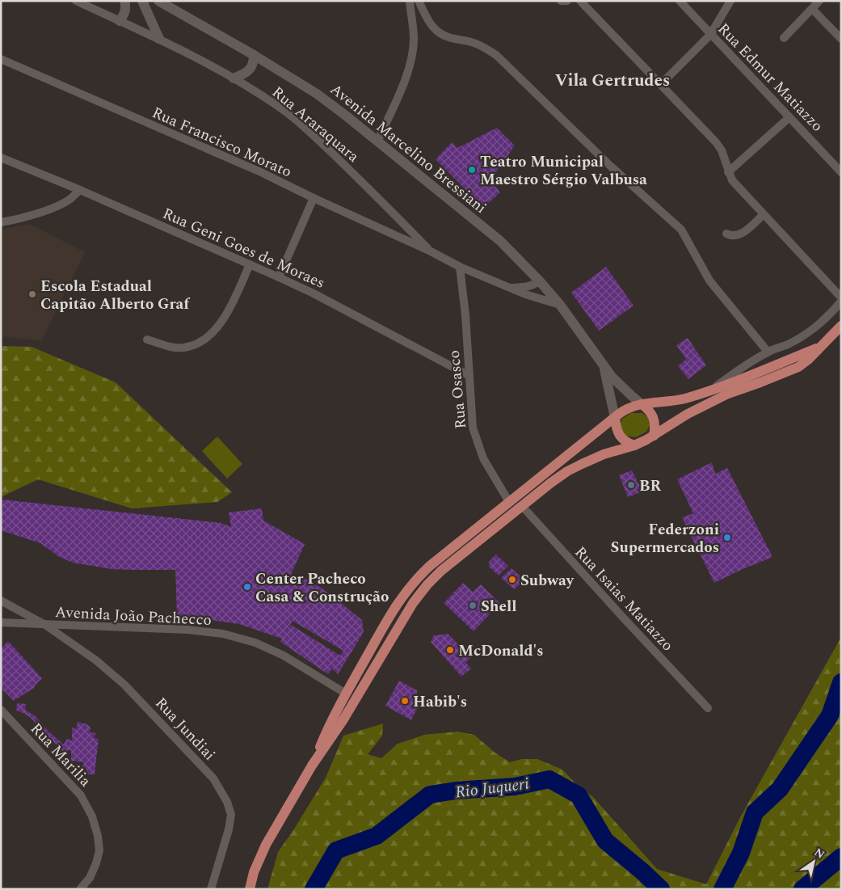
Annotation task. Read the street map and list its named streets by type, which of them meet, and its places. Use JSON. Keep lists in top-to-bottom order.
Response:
{
  "streets": {
    "street": [
      "Rua Edmur Matiazzo",
      "Rua Araraquara",
      "Rua Francisco Morato",
      "Avenida Marcelino Bressiani",
      "Rua Geni Goes de Moraes",
      "Rua Osasco",
      "Rua Isaias Matiazzo",
      "Avenida João Pachecco",
      "Rua Jundiai",
      "Rua Marilia"
    ]
  },
  "crossings": [
    ["Rua Araraquara", "Rua Francisco Morato"],
    ["Rua Geni Goes de Moraes", "Rua Osasco"],
    ["Avenida João Pachecco", "Rua Jundiai"]
  ],
  "districts": ["Vila Gertrudes"],
  "water": ["Rio Juqueri"],
  "places": [
    "Teatro Municipal Maestro Sérgio Valbusa",
    "Escola Estadual Capitão Alberto Graf",
    "BR",
    "Federzoni Supermercados",
    "Subway",
    "Center Pacheco Casa & Construção",
    "Shell",
    "McDonald's",
    "Habib's"
  ],
  "north": "top right"
}
